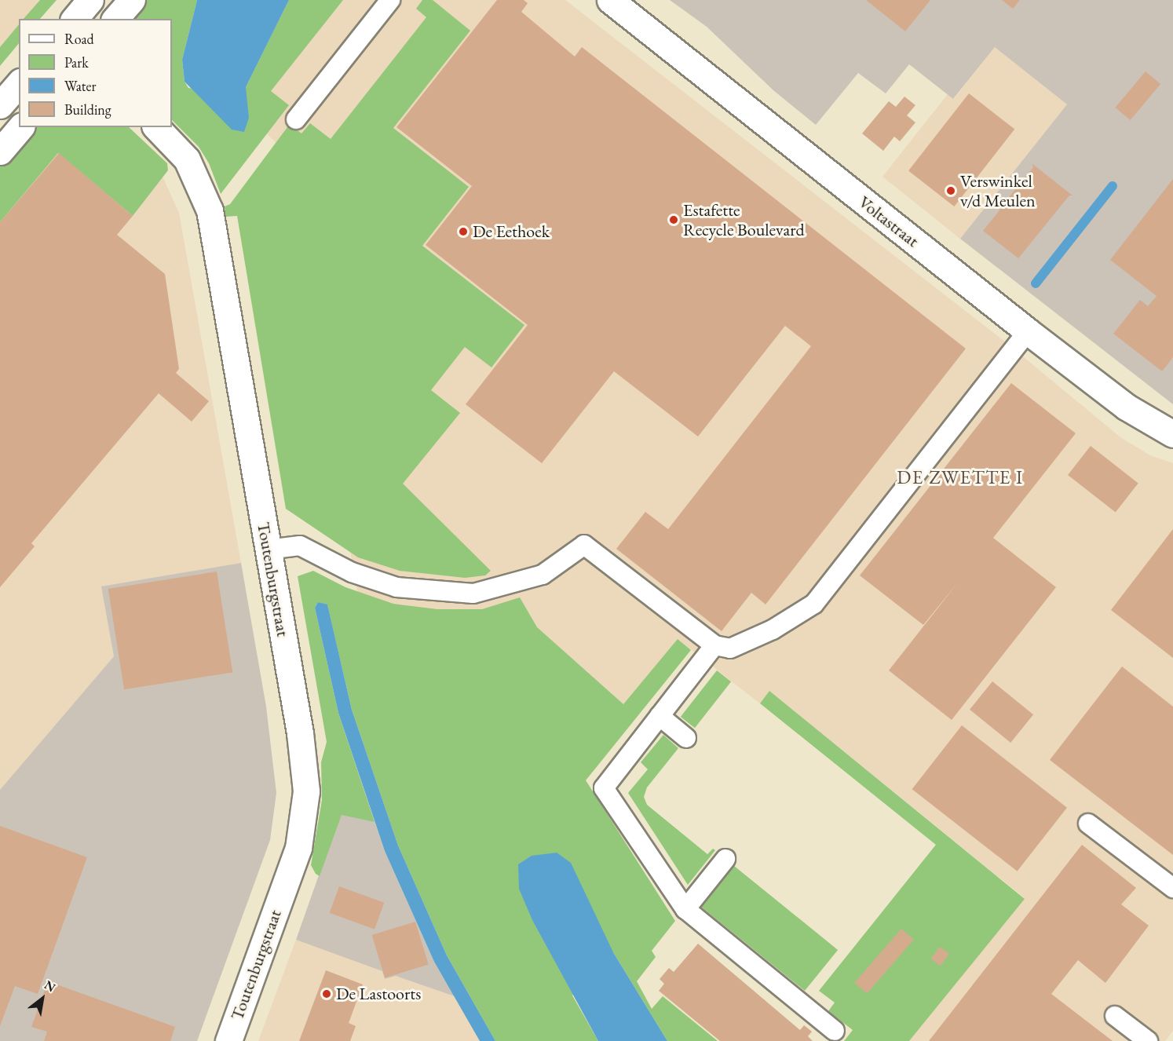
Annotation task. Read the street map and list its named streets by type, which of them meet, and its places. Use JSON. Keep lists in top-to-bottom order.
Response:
{
  "streets": {
    "street": ["Voltastraat", "Toutenburgstraat"]
  },
  "districts": ["DE ZWETTE I"],
  "places": [
    "Verswinkel v/d Meulen",
    "Estafette Recycle Boulevard",
    "De Eethoek",
    "De Lastoorts"
  ],
  "legend": [
    "Road",
    "Park",
    "Water",
    "Building"
  ],
  "north": "top right"
}
